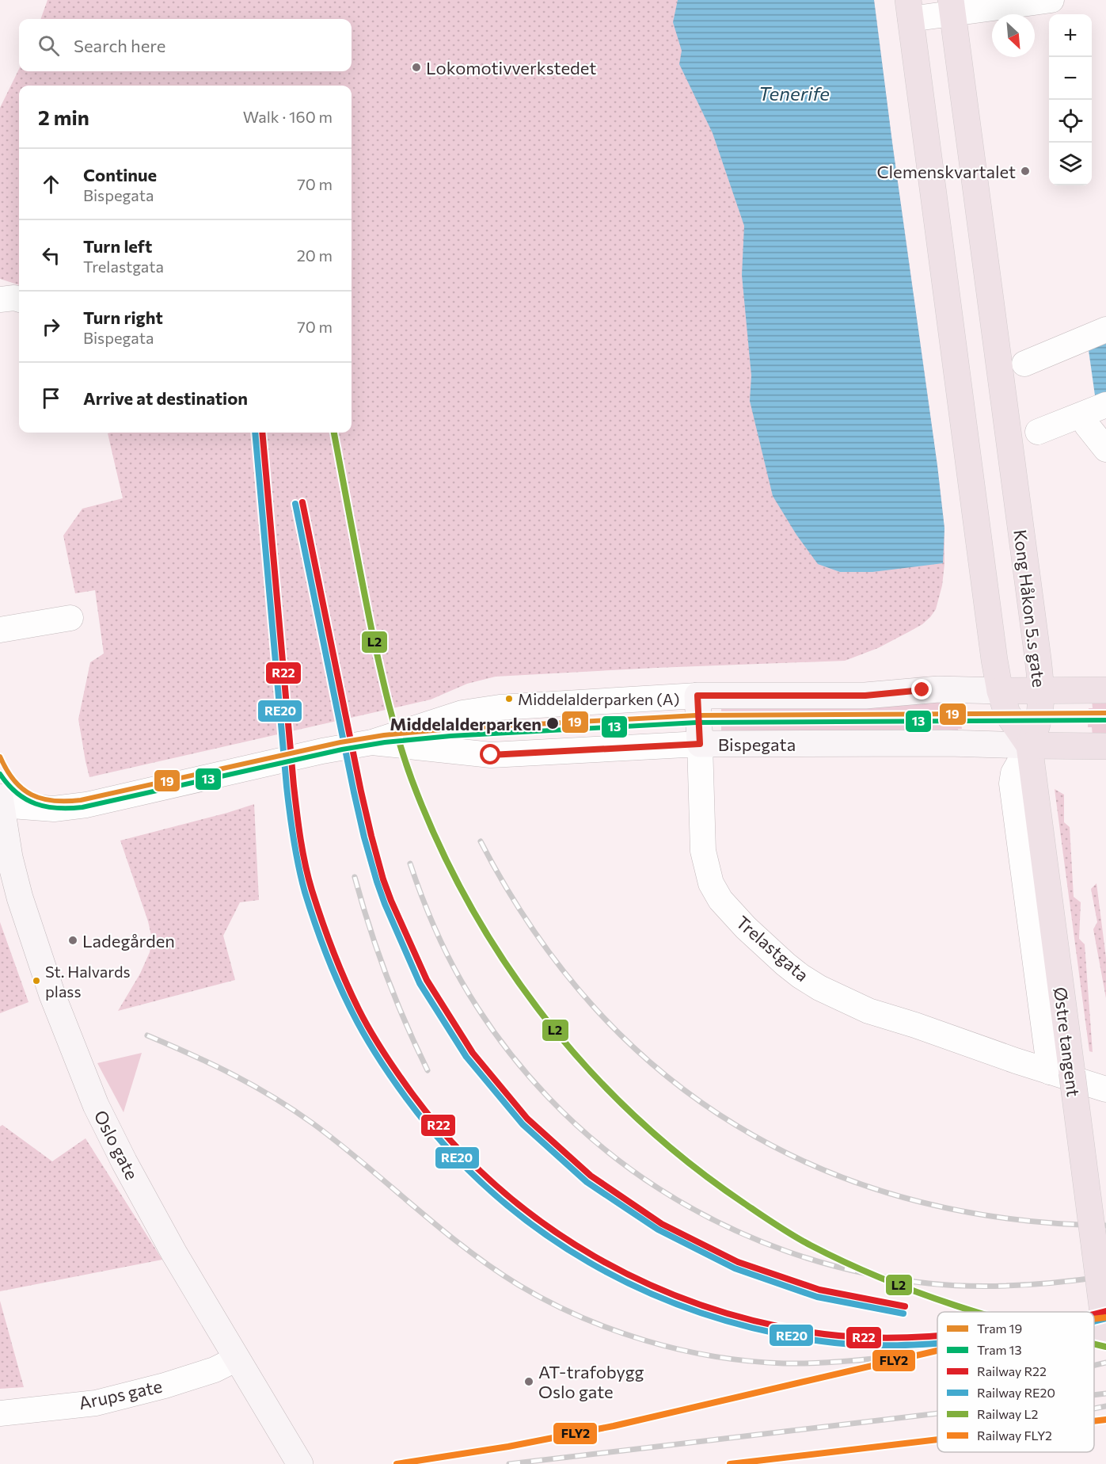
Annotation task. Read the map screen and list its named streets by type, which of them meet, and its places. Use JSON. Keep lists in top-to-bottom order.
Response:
{
  "streets": {
    "highway": ["Kong Håkon 5.s gate", "Østre tangent"],
    "street": [
      "Bispegata",
      "Trelastgata",
      "Oslo gate",
      "Arups gate"
    ]
  },
  "crossings": [
    ["Kong Håkon 5.s gate", "Bispegata"],
    ["Kong Håkon 5.s gate", "Østre tangent"],
    ["Bispegata", "Trelastgata"],
    ["Bispegata", "Østre tangent"],
    ["Bispegata", "Oslo gate"],
    ["Oslo gate", "Arups gate"]
  ],
  "water": ["Tenerife"],
  "places": [
    "Lokomotivverkstedet",
    "Clemenskvartalet",
    "Middelalderparken (A)",
    "Middelalderparken",
    "Ladegården",
    "St. Halvards plass",
    "AT-trafobygg Oslo gate"
  ],
  "lines": [
    "rail line R22",
    "rail line RE20",
    "rail line L2",
    "tram line 19",
    "tram line 13",
    "rail line FLY2"
  ],
  "legend": [
    "Tram 19",
    "Tram 13",
    "Railway R22",
    "Railway RE20",
    "Railway L2",
    "Railway FLY2"
  ],
  "north": "bottom right",
  "page": {
    "map_buttons": ["+", "−"],
    "search": "Search here",
    "heading": ["2 min", "Walk · 160 m"],
    "list": [
      ["Continue", "Bispegata", "70 m"],
      ["Turn left", "Trelastgata", "20 m"],
      ["Turn right", "Bispegata", "70 m"],
      "Arrive at destination"
    ]
  }
}
